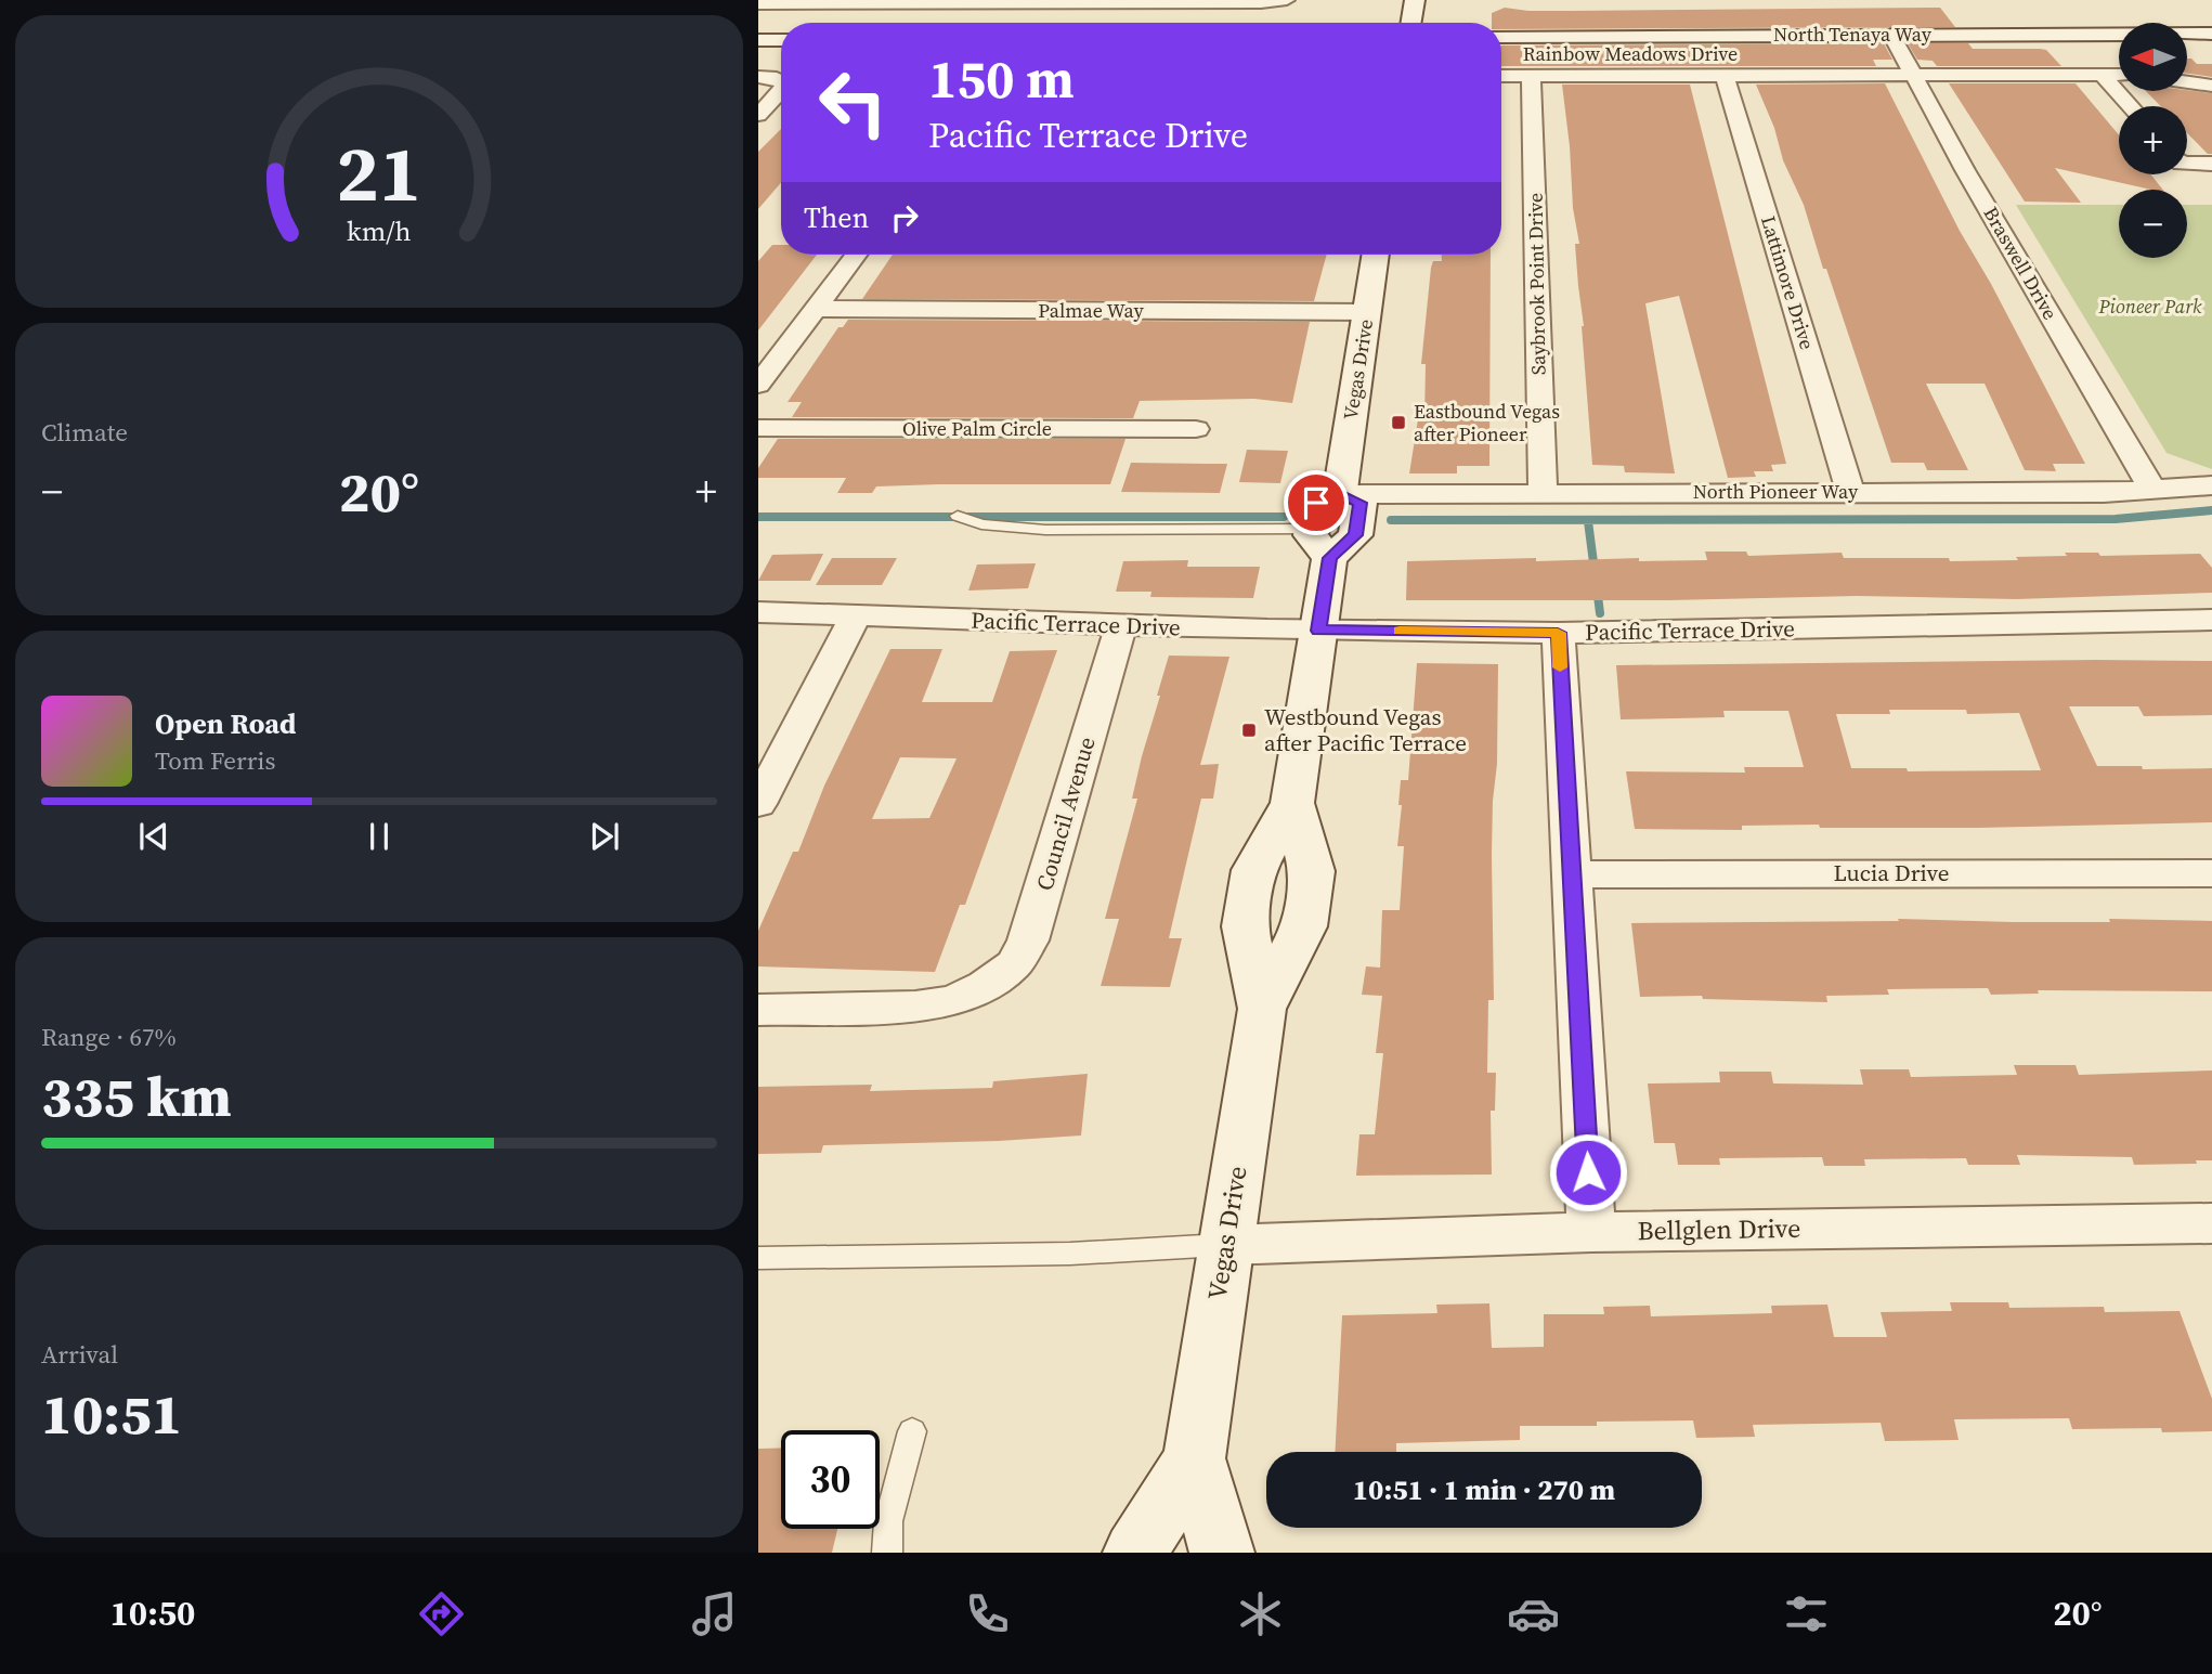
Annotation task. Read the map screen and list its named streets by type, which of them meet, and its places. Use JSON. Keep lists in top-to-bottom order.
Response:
{
  "streets": {
    "main road": ["North Tenaya Way", "Vegas Drive"],
    "street": [
      "Rainbow Meadows Drive",
      "Braswell Drive",
      "Lattimore Drive",
      "Saybrook Point Drive",
      "Palmae Way",
      "Olive Palm Circle",
      "North Pioneer Way",
      "Pacific Terrace Drive",
      "Council Avenue",
      "Lucia Drive",
      "Bellglen Drive"
    ]
  },
  "crossings": [
    ["North Tenaya Way", "Braswell Drive"],
    ["Rainbow Meadows Drive", "Braswell Drive"],
    ["Rainbow Meadows Drive", "Lattimore Drive"],
    ["Rainbow Meadows Drive", "Saybrook Point Drive"],
    ["Braswell Drive", "North Pioneer Way"],
    ["Lattimore Drive", "North Pioneer Way"],
    ["Saybrook Point Drive", "North Pioneer Way"],
    ["Palmae Way", "Vegas Drive"],
    ["Vegas Drive", "North Pioneer Way"],
    ["Vegas Drive", "Pacific Terrace Drive"],
    ["Vegas Drive", "Bellglen Drive"],
    ["Pacific Terrace Drive", "Council Avenue"]
  ],
  "parks": ["Pioneer Park"],
  "places": {
    "transit": ["Eastbound Vegas after Pioneer", "Westbound Vegas after Pacific Terrace"]
  },
  "north": "left",
  "page": {
    "map_buttons": ["+", "−"],
    "turn": ["150 m", "Pacific Terrace Drive"],
    "then": "Then",
    "tile": [
      "Climate",
      ["Range · 67%", "335 km"],
      ["Arrival", "10:51"]
    ],
    "heat": ["−", "20°", "+"],
    "song": ["Open Road", "Tom Ferris"],
    "limit": "30",
    "trip": "10:51 · 1 min · 270 m",
    "tabs": ["10:50", "20°"],
    "gauge": ["21", "km/h"]
  }
}
